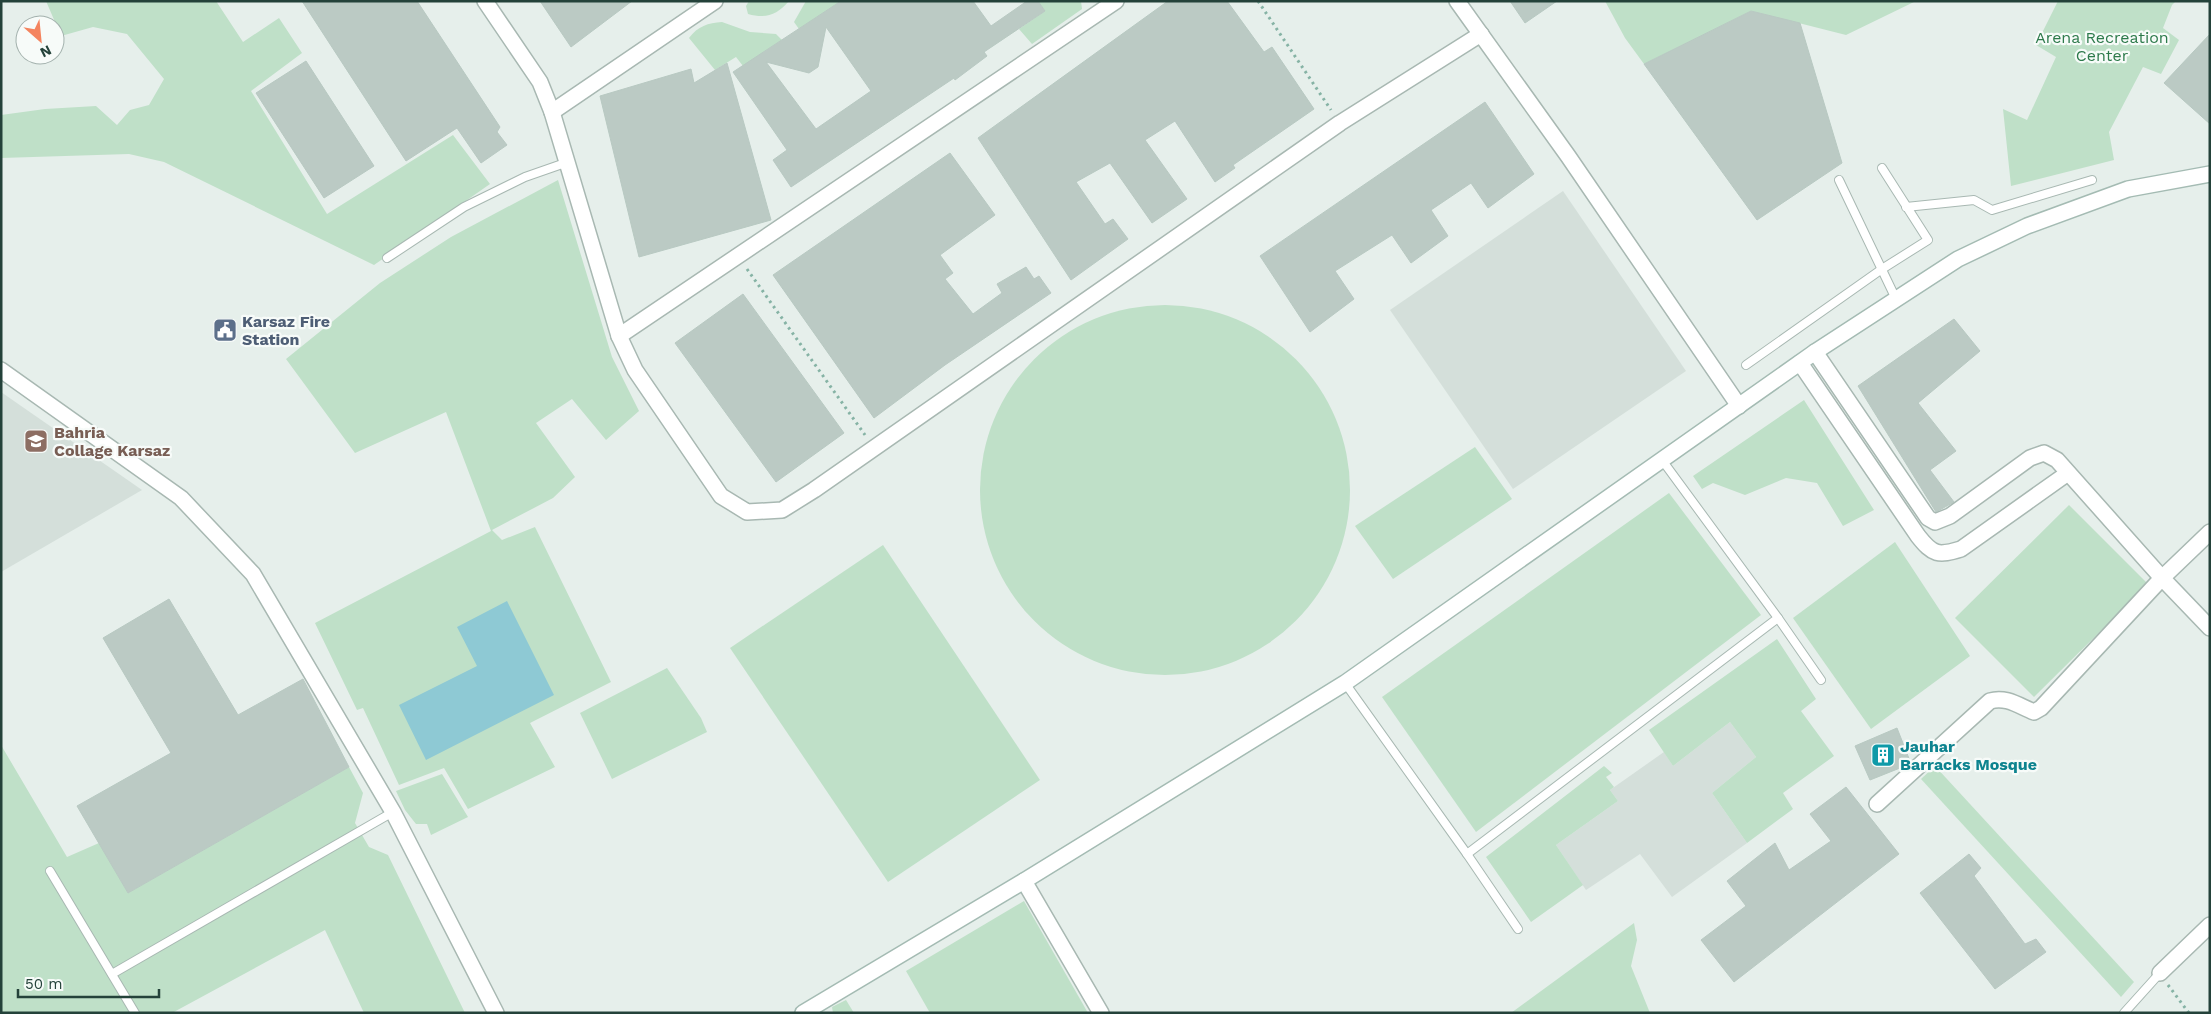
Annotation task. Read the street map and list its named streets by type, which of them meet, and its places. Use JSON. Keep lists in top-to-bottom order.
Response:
{
  "parks": ["Arena Recreation Center"],
  "places": {
    "public building": ["Karsaz Fire Station"],
    "school or university": ["Bahria Collage Karsaz"],
    "building": ["Jauhar Barracks Mosque"]
  },
  "scale_bar": "50 m",
  "north": "bottom right"
}
